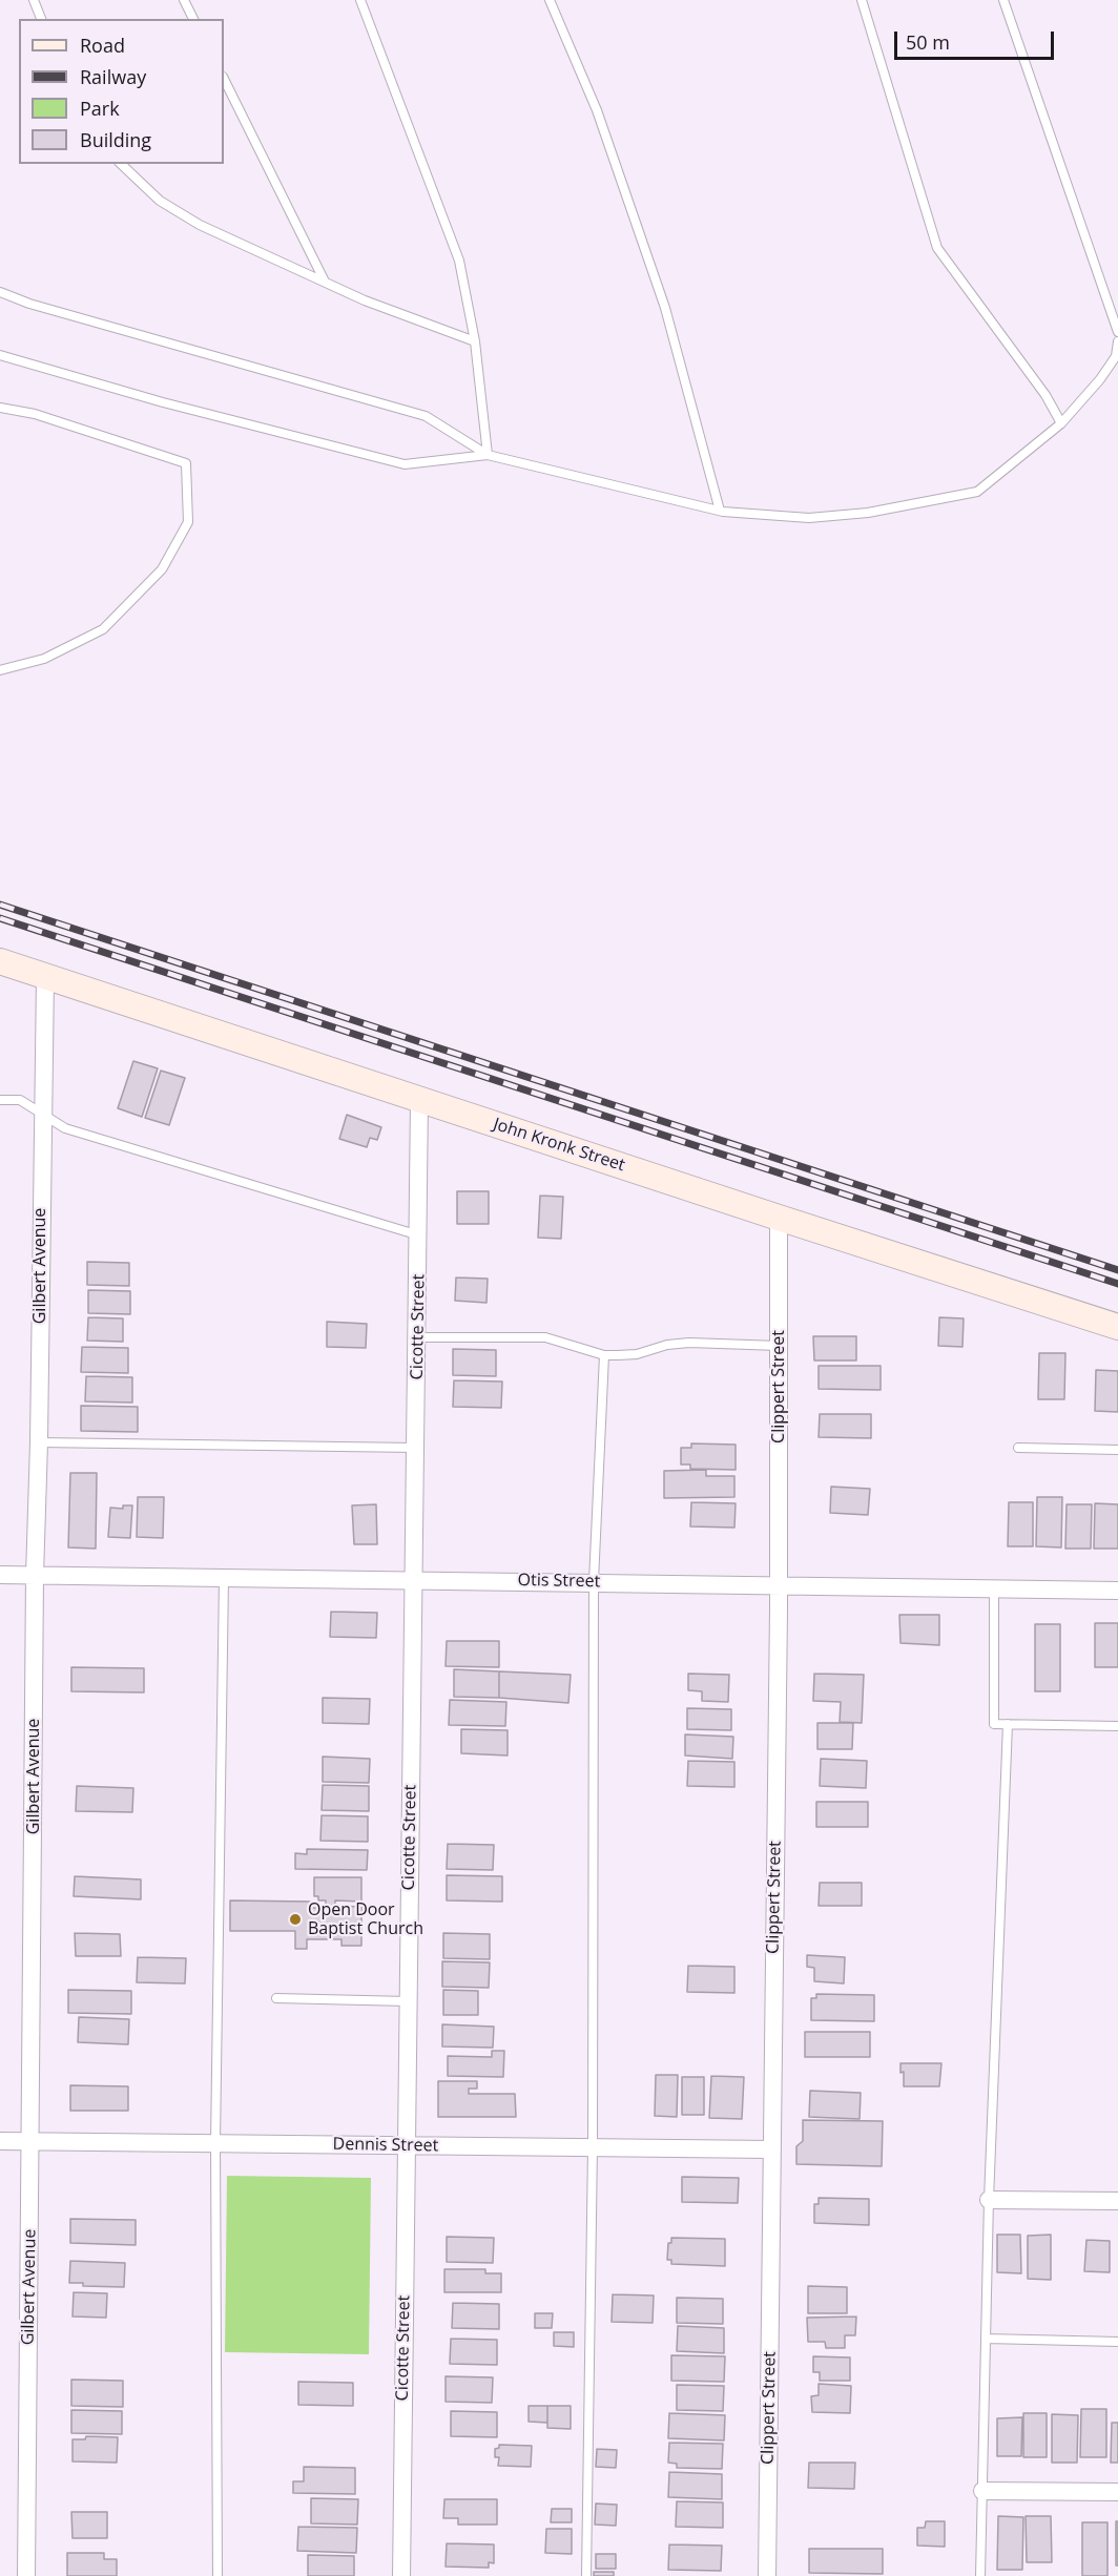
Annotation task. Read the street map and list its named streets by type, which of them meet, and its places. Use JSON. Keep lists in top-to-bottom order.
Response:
{
  "streets": {
    "street": [
      "John Kronk Street",
      "Gilbert Avenue",
      "Cicotte Street",
      "Clippert Street",
      "Otis Street",
      "Dennis Street"
    ]
  },
  "crossings": [
    ["John Kronk Street", "Gilbert Avenue"],
    ["John Kronk Street", "Cicotte Street"],
    ["John Kronk Street", "Clippert Street"],
    ["Gilbert Avenue", "Otis Street"],
    ["Gilbert Avenue", "Dennis Street"],
    ["Cicotte Street", "Otis Street"],
    ["Cicotte Street", "Dennis Street"],
    ["Clippert Street", "Otis Street"],
    ["Clippert Street", "Dennis Street"]
  ],
  "places": ["Open Door Baptist Church"],
  "legend": [
    "Road",
    "Railway",
    "Park",
    "Building"
  ],
  "scale_bar": "50 m"
}
